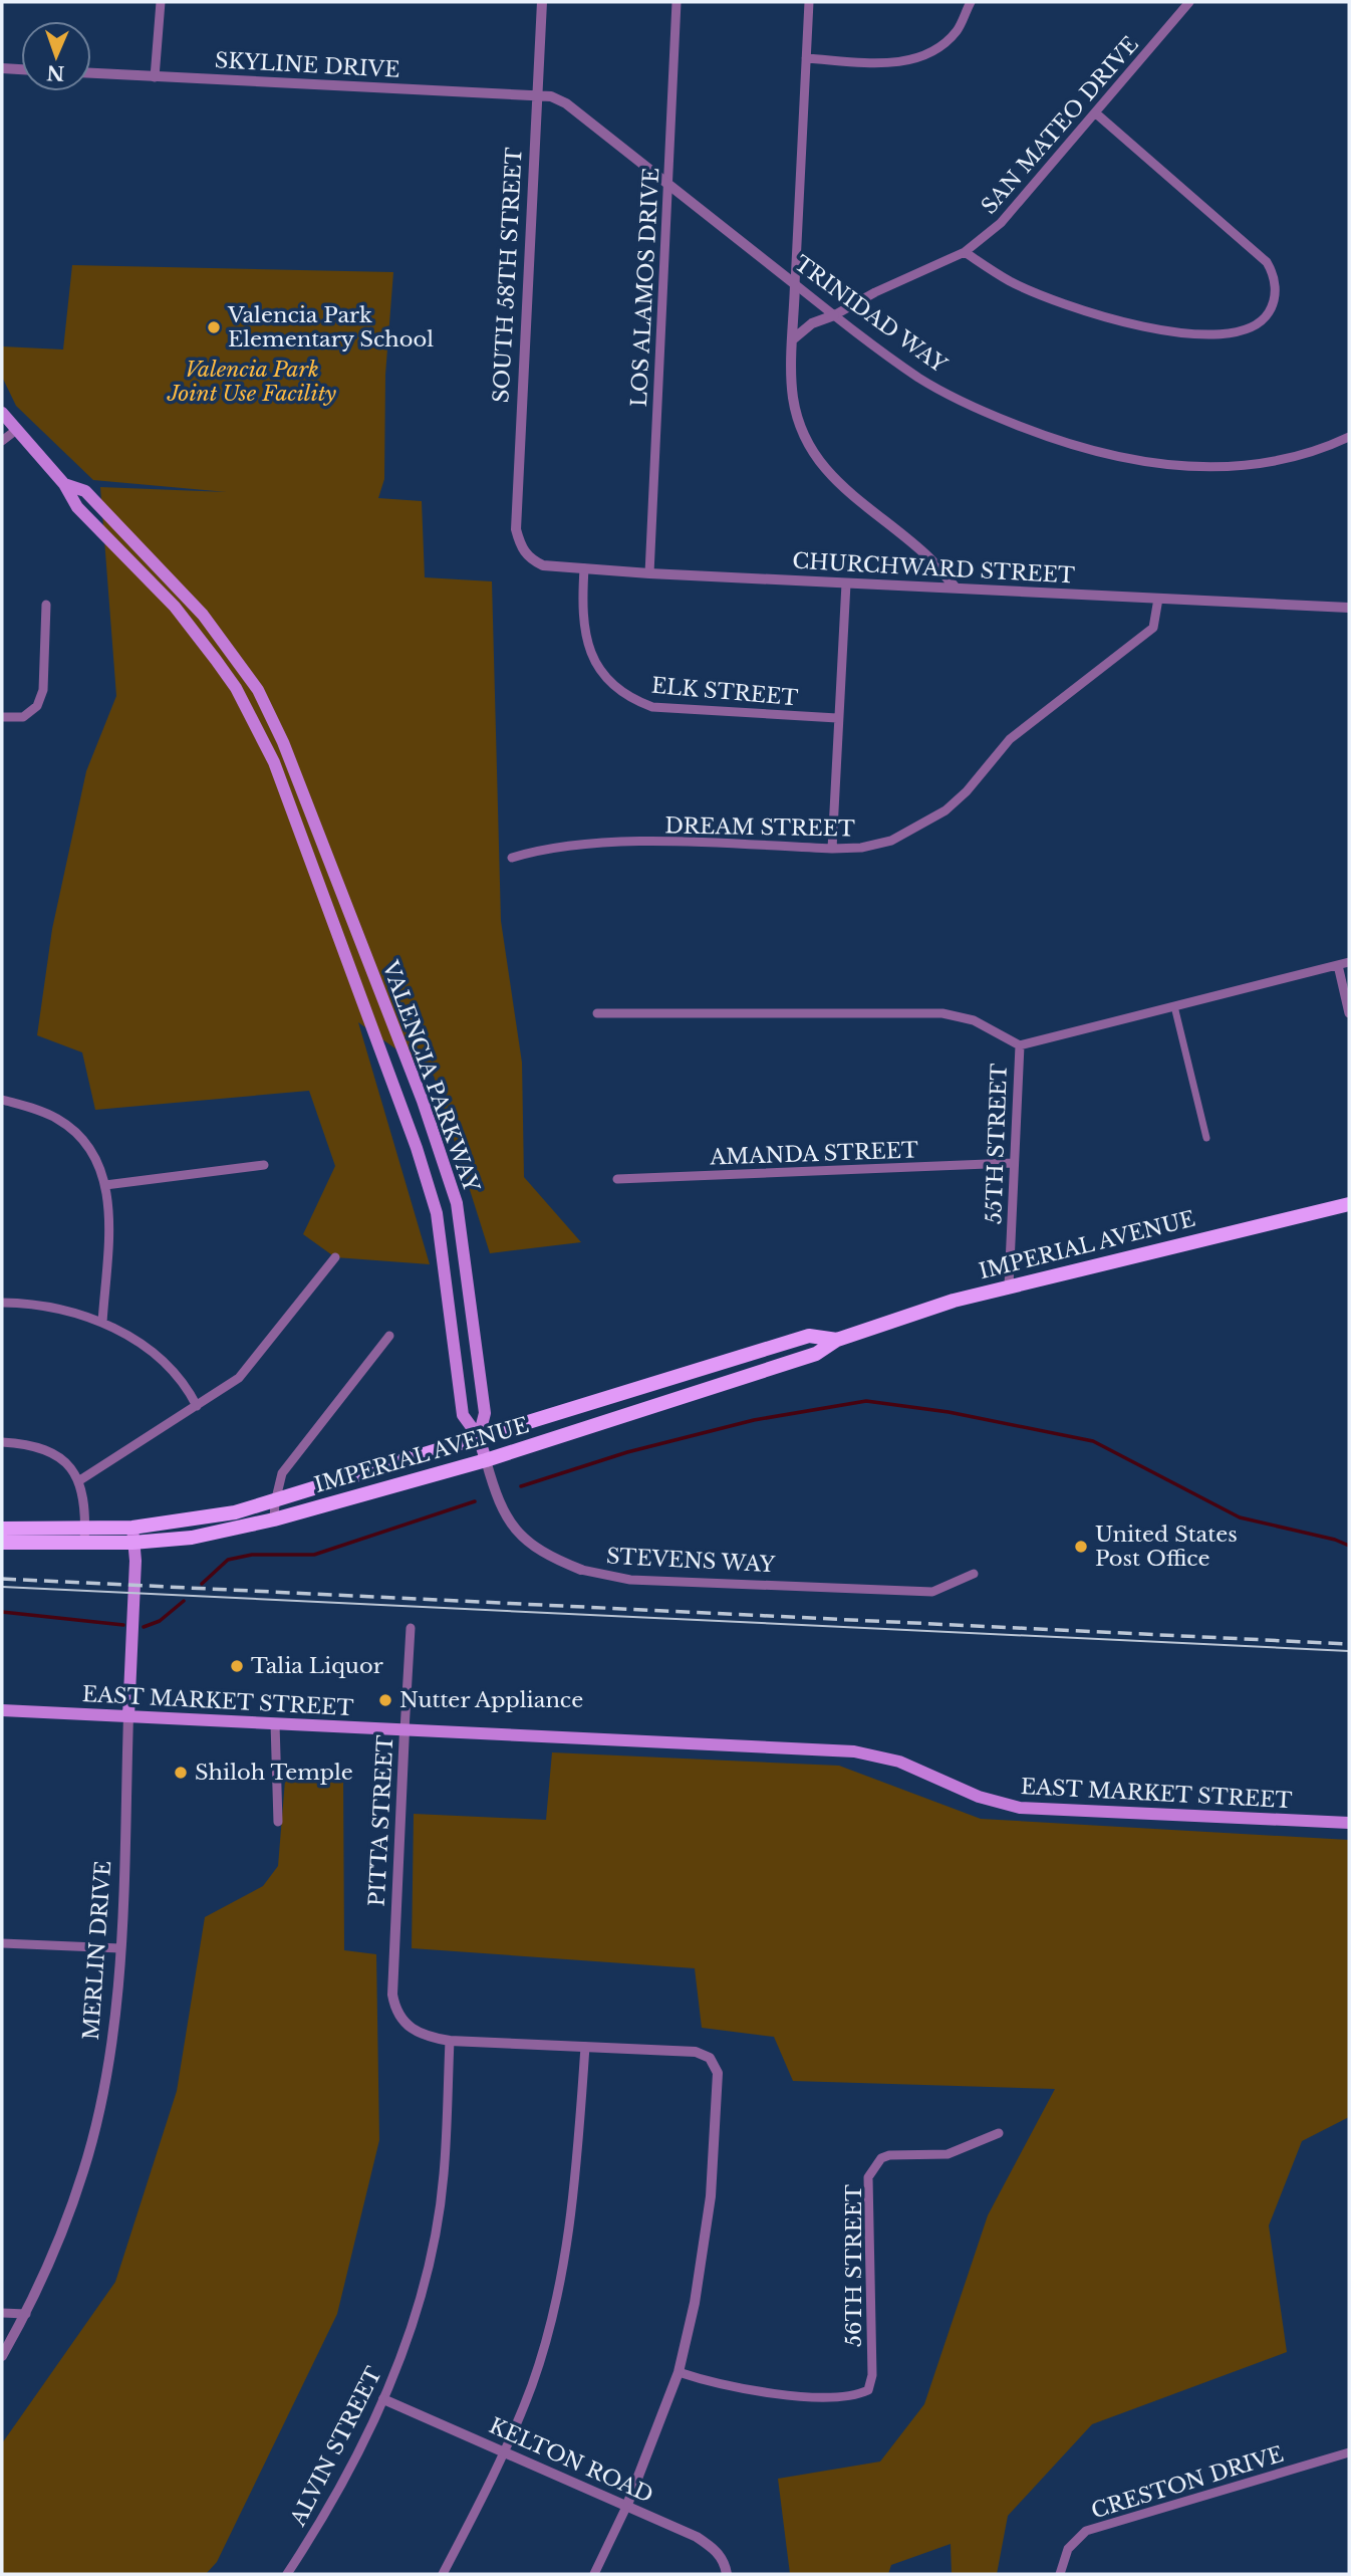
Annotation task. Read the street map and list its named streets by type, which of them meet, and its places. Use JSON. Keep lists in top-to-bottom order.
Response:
{
  "streets": {
    "main road": [
      "VALENCIA PARKWAY",
      "IMPERIAL AVENUE",
      "STEVENS WAY",
      "EAST MARKET STREET",
      "MERLIN DRIVE"
    ],
    "street": [
      "SKYLINE DRIVE",
      "SAN MATEO DRIVE",
      "SOUTH 58TH STREET",
      "LOS ALAMOS DRIVE",
      "TRINIDAD WAY",
      "CHURCHWARD STREET",
      "ELK STREET",
      "DREAM STREET",
      "55TH STREET",
      "AMANDA STREET",
      "PITTA STREET",
      "56TH STREET",
      "ALVIN STREET",
      "KELTON ROAD",
      "CRESTON DRIVE"
    ]
  },
  "crossings": [
    ["SKYLINE DRIVE", "SOUTH 58TH STREET"],
    ["SKYLINE DRIVE", "TRINIDAD WAY"],
    ["SAN MATEO DRIVE", "TRINIDAD WAY"],
    ["SOUTH 58TH STREET", "TRINIDAD WAY"],
    ["SOUTH 58TH STREET", "CHURCHWARD STREET"],
    ["LOS ALAMOS DRIVE", "TRINIDAD WAY"],
    ["LOS ALAMOS DRIVE", "CHURCHWARD STREET"],
    ["CHURCHWARD STREET", "ELK STREET"],
    ["CHURCHWARD STREET", "DREAM STREET"],
    ["VALENCIA PARKWAY", "IMPERIAL AVENUE"],
    ["VALENCIA PARKWAY", "STEVENS WAY"],
    ["55TH STREET", "AMANDA STREET"],
    ["55TH STREET", "IMPERIAL AVENUE"],
    ["IMPERIAL AVENUE", "STEVENS WAY"],
    ["IMPERIAL AVENUE", "MERLIN DRIVE"],
    ["EAST MARKET STREET", "PITTA STREET"],
    ["EAST MARKET STREET", "MERLIN DRIVE"],
    ["PITTA STREET", "ALVIN STREET"],
    ["ALVIN STREET", "KELTON ROAD"]
  ],
  "parks": ["Valencia Park Joint Use Facility"],
  "places": [
    "Valencia Park Elementary School",
    "United States Post Office",
    "Talia Liquor",
    "Nutter Appliance",
    "Shiloh Temple"
  ],
  "north": "bottom"
}
